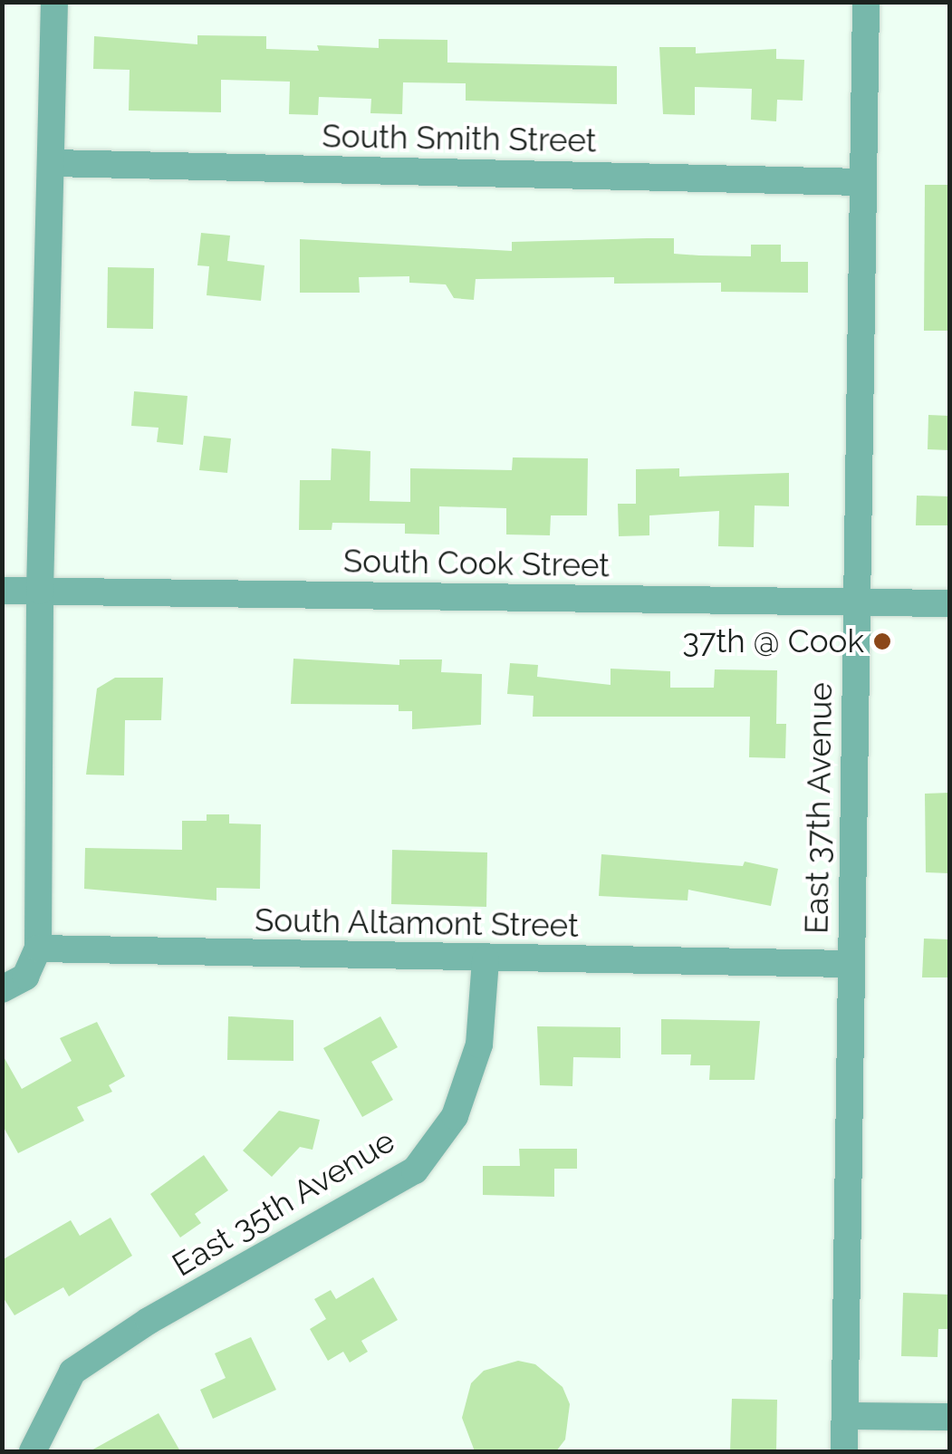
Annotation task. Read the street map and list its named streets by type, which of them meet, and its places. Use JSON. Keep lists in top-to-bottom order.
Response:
{
  "streets": {
    "street": [
      "South Smith Street",
      "South Cook Street",
      "East 37th Avenue",
      "South Altamont Street",
      "East 35th Avenue"
    ]
  },
  "crossings": [
    ["South Smith Street", "East 37th Avenue"],
    ["South Cook Street", "East 37th Avenue"],
    ["East 37th Avenue", "South Altamont Street"],
    ["South Altamont Street", "East 35th Avenue"]
  ],
  "places": ["37th @ Cook"]
}
